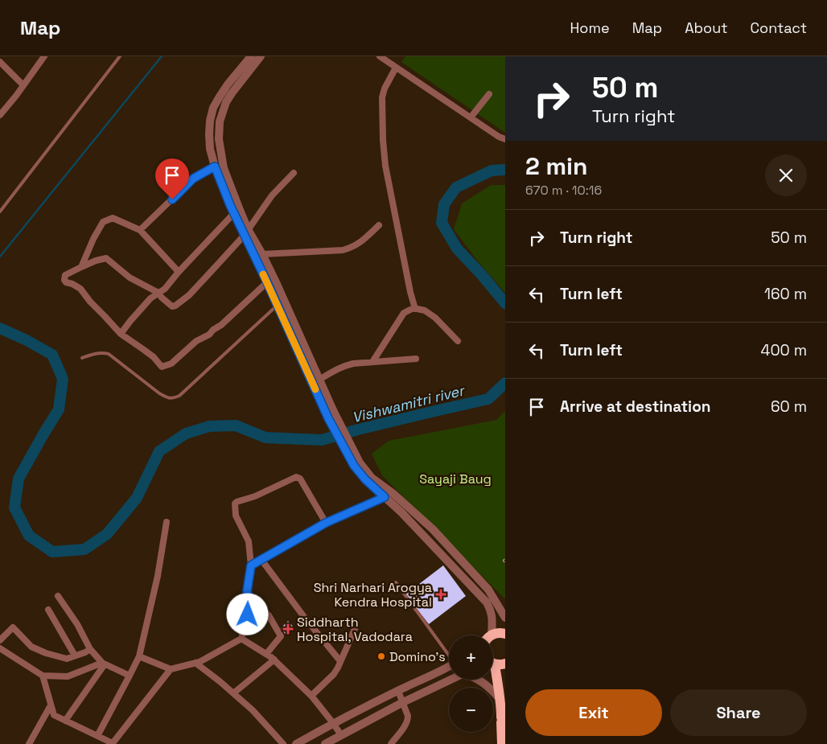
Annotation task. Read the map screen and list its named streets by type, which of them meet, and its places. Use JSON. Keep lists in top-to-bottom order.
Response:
{
  "water": ["Vishwamitri river"],
  "parks": ["Sayaji Baug"],
  "places": {
    "health": ["Shri Narhari Arogya Kendra Hospital", "Siddharth Hospital, Vadodara"],
    "other": ["Domino's"]
  },
  "page": {
    "header": "Map",
    "nav": [
      "Home",
      "Map",
      "About",
      "Contact"
    ],
    "turn": ["50 m", "Turn right"],
    "heading": ["2 min", "670 m · 10:16"],
    "list": [
      {
        "name": "Turn right",
        "value": "50 m"
      },
      {
        "name": "Turn left",
        "value": "160 m"
      },
      {
        "name": "Turn left",
        "value": "400 m"
      },
      {
        "name": "Arrive at destination",
        "value": "60 m"
      }
    ],
    "map_buttons": ["+", "−"],
    "buttons": ["Exit", "Share"]
  }
}
